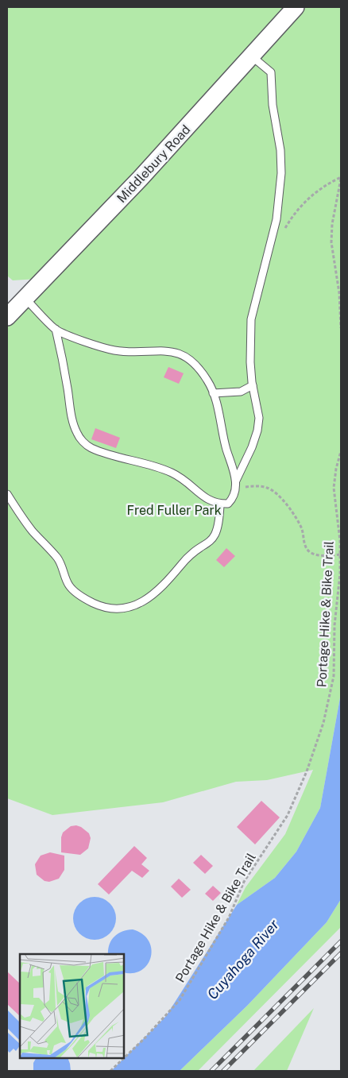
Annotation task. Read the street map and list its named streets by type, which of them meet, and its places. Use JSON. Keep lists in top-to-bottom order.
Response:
{
  "streets": {
    "street": ["Middlebury Road"],
    "path": ["Portage Hike & Bike Trail"]
  },
  "water": ["Cuyahoga River"],
  "parks": ["Fred Fuller Park"]
}
